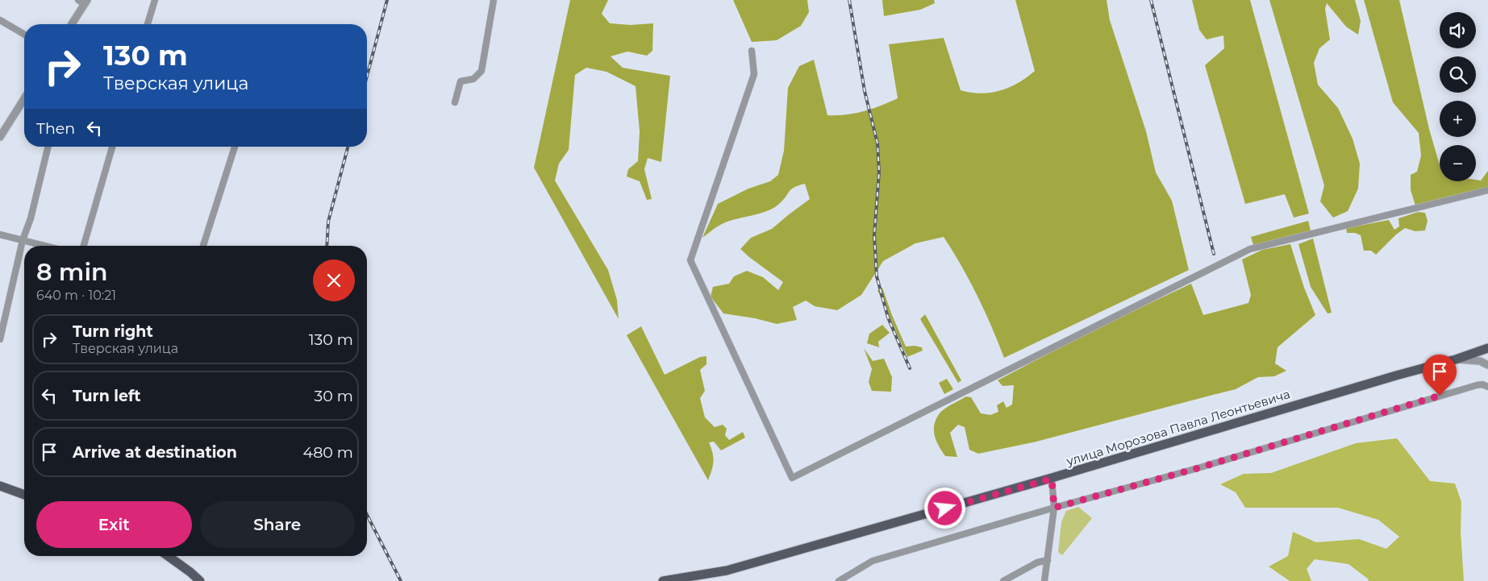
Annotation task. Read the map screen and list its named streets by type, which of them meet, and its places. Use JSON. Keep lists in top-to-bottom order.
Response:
{
  "streets": {
    "main road": ["улица Морозова Павла Леонтьевича"]
  },
  "page": {
    "map_buttons": ["+", "−"],
    "turn": ["130 m", "Тверская улица"],
    "then": "Then",
    "heading": ["8 min", "640 m · 10:21"],
    "list": [
      {
        "name": "Turn right",
        "note": "Тверская улица",
        "value": "130 m"
      },
      {
        "name": "Turn left",
        "value": "30 m"
      },
      {
        "name": "Arrive at destination",
        "value": "480 m"
      }
    ],
    "buttons": ["Exit", "Share"]
  }
}
